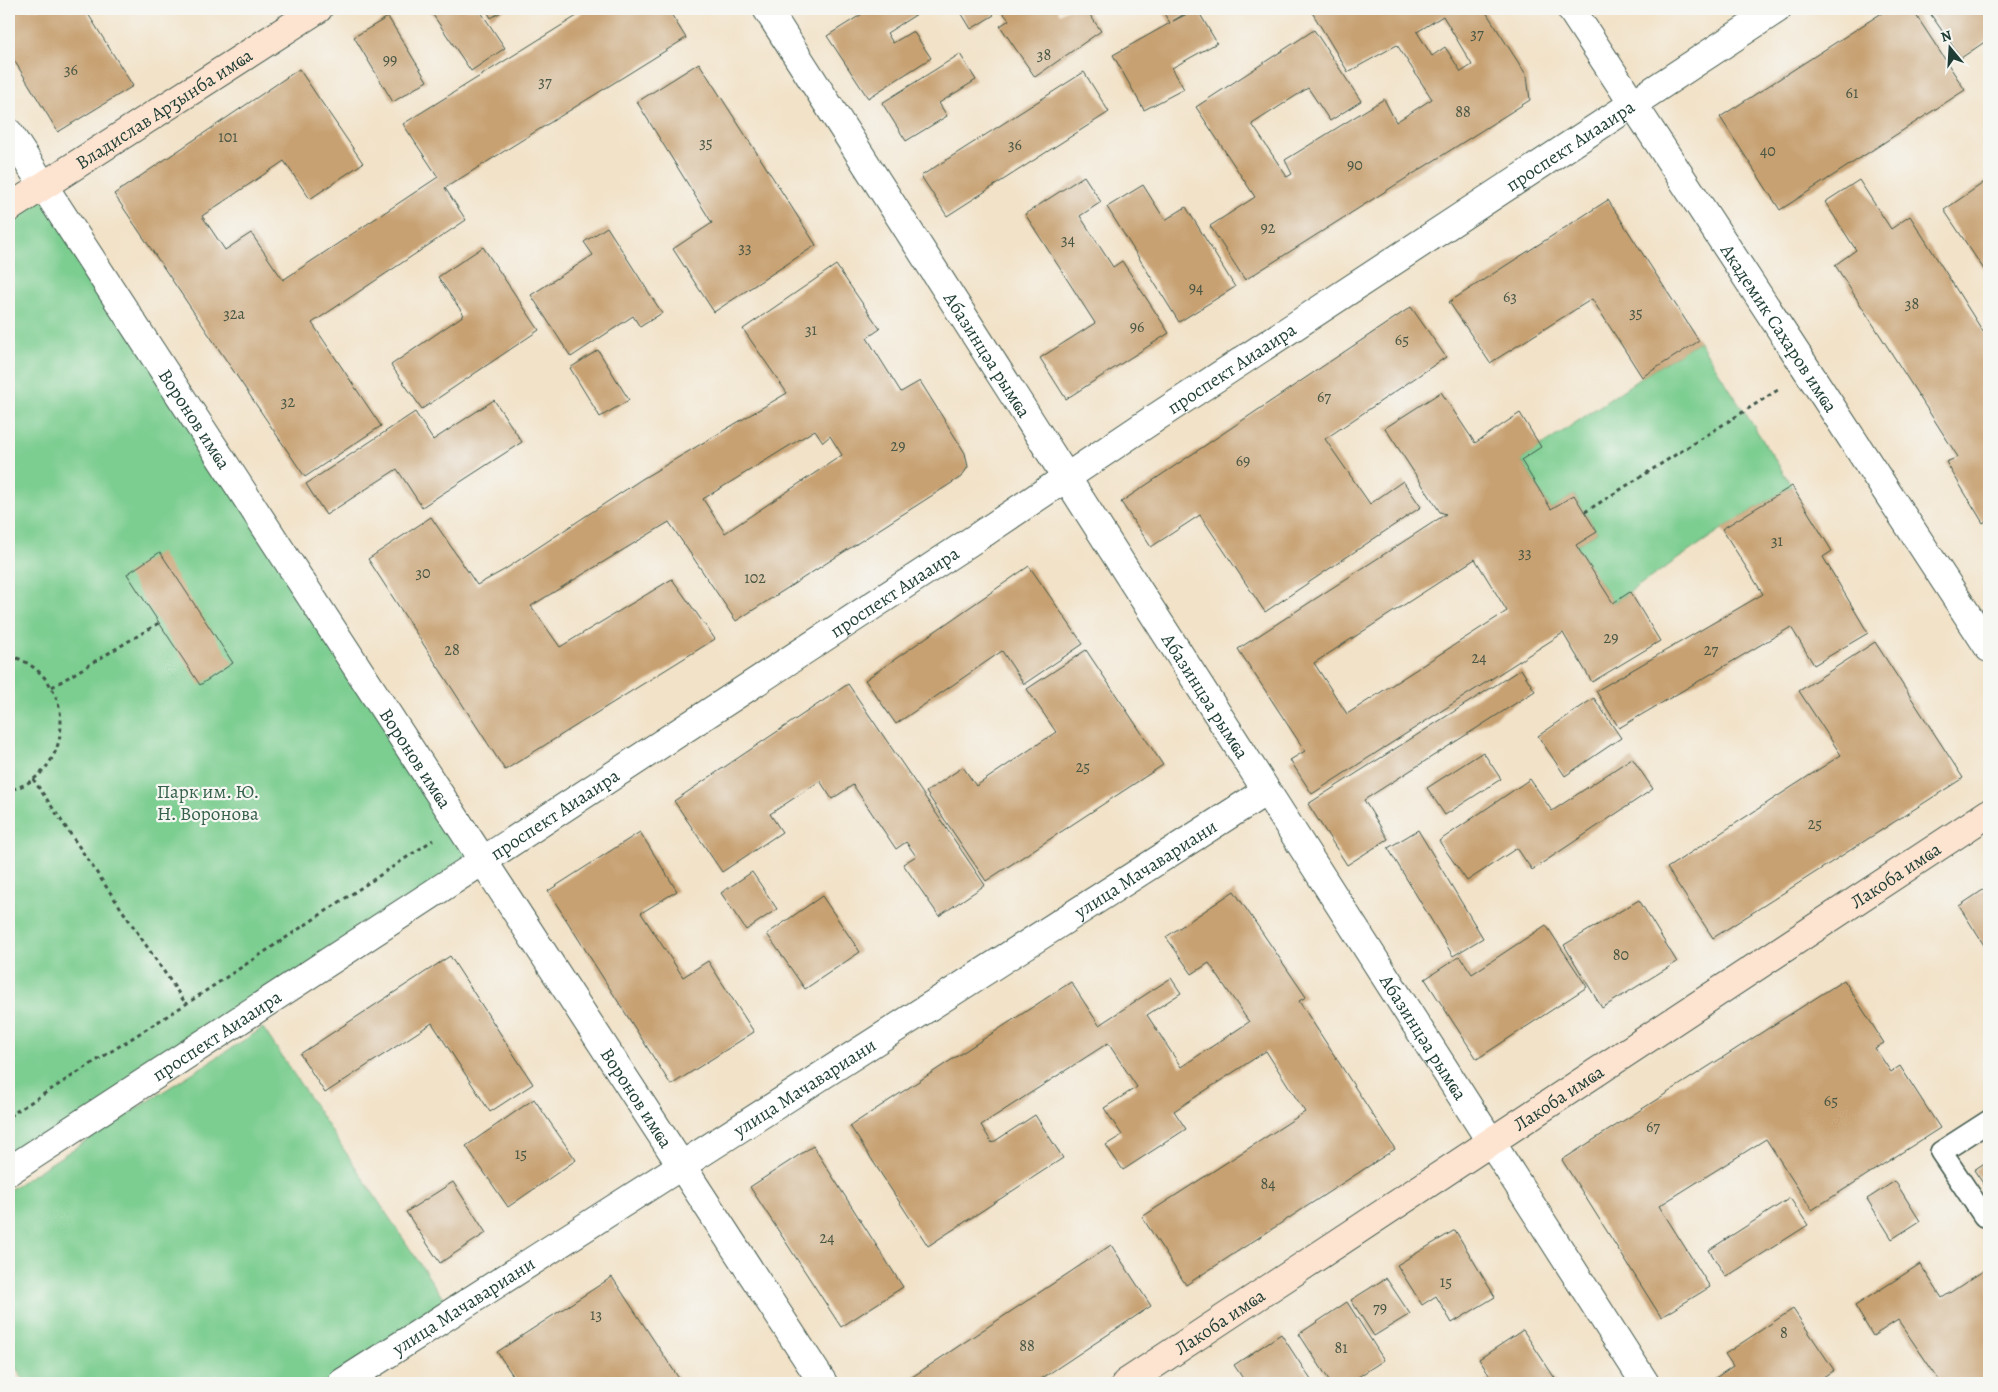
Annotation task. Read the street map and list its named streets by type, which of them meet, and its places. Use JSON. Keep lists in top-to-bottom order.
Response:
{
  "streets": {
    "main road": ["Владислав Арӡынба имҩа", "Лакоба имҩа"],
    "street": [
      "проспект Аиааира",
      "Академик Сахаров имҩа",
      "Абазинцәа рымҩа",
      "Воронов имҩа",
      "улица Мачавариани"
    ]
  },
  "crossings": [
    ["Владислав Арӡынба имҩа", "Воронов имҩа"],
    ["проспект Аиааира", "Академик Сахаров имҩа"],
    ["проспект Аиааира", "Абазинцәа рымҩа"],
    ["проспект Аиааира", "Воронов имҩа"],
    ["Абазинцәа рымҩа", "улица Мачавариани"],
    ["Абазинцәа рымҩа", "Лакоба имҩа"],
    ["Воронов имҩа", "улица Мачавариани"]
  ],
  "parks": ["Парк им. Ю. Н. Воронова"],
  "house_numbers": [
    "37",
    "38",
    "99",
    "36",
    "37",
    "61",
    "88",
    "101",
    "35",
    "36",
    "40",
    "90",
    "92",
    "34",
    "33",
    "94",
    "63",
    "38",
    "35",
    "32а",
    "96",
    "31",
    "65",
    "67",
    "32",
    "29",
    "69",
    "31",
    "33",
    "30",
    "102",
    "29",
    "28",
    "27",
    "24",
    "25",
    "25",
    "80",
    "65",
    "67",
    "15",
    "84",
    "24",
    "15",
    "79",
    "13",
    "8",
    "88",
    "81"
  ],
  "north": "top"
}
